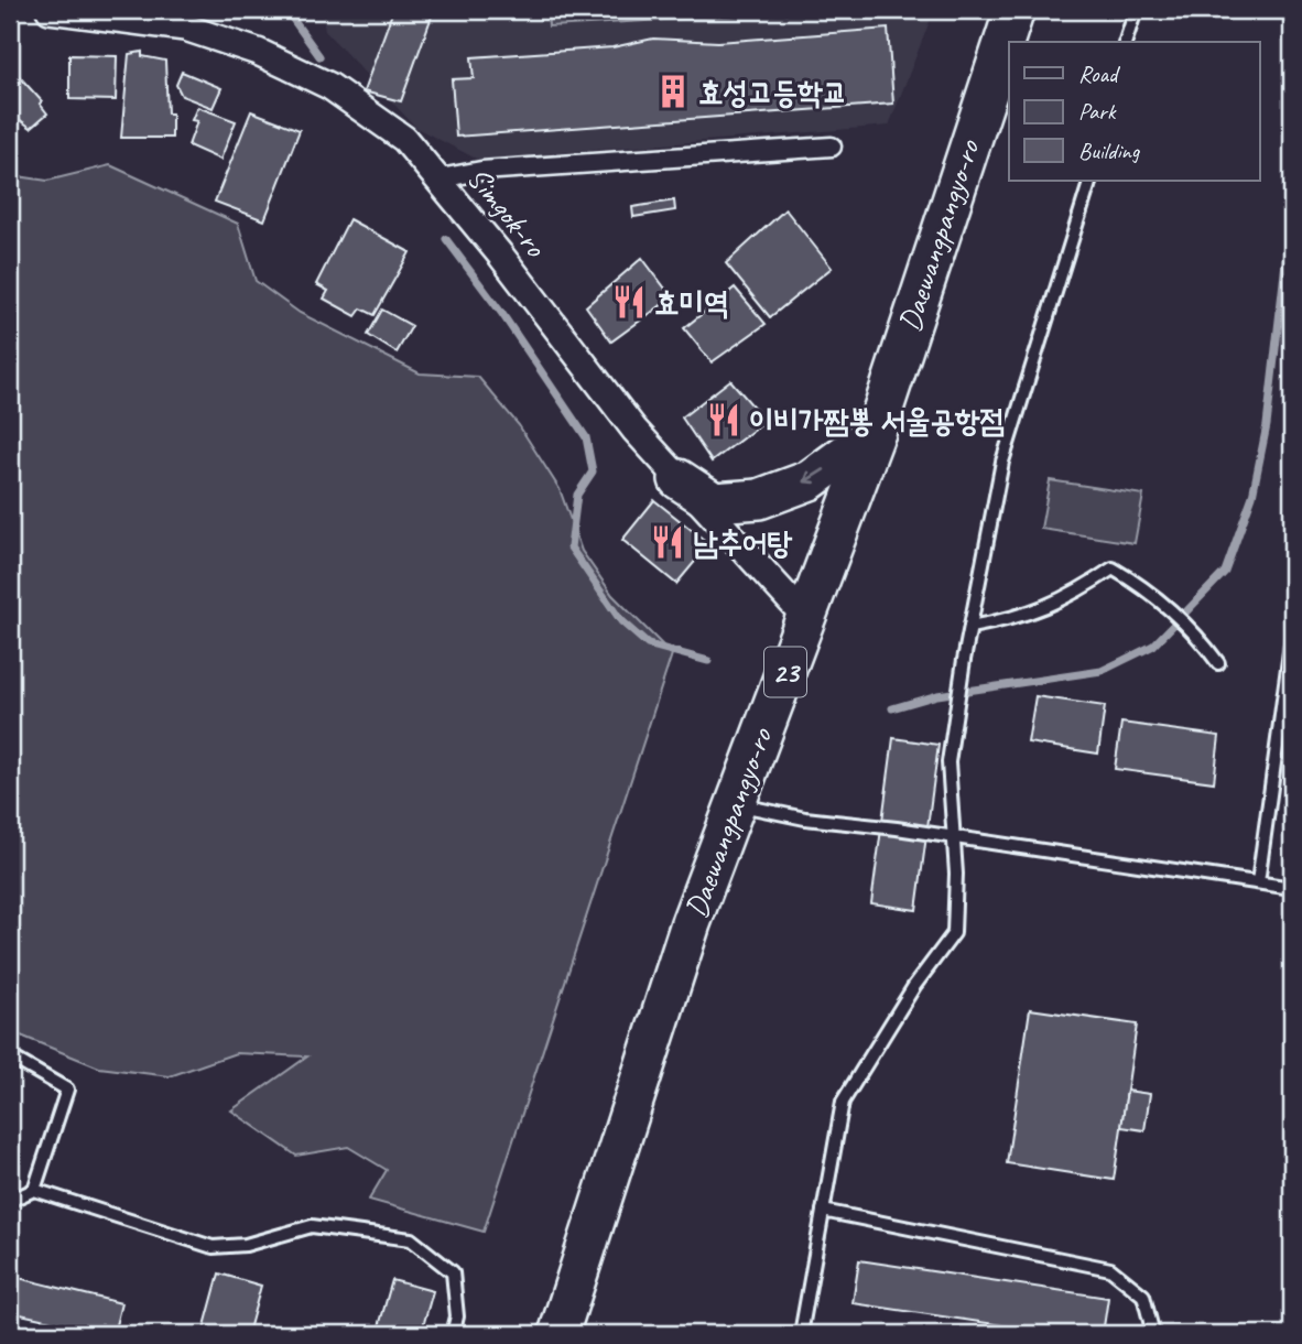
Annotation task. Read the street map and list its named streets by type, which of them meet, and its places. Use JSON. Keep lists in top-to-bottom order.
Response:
{
  "streets": {
    "main road": ["Daewangpangyo-ro", "23"],
    "street": ["Simgok-ro"]
  },
  "crossings": [
    ["Simgok-ro", "Daewangpangyo-ro"]
  ],
  "places": {
    "building": ["효성고등학교"],
    "restaurant": ["효미역", "이비가짬뽕 서울공항점", "남추어탕"]
  },
  "legend": ["Road", "Park", "Building"]
}
